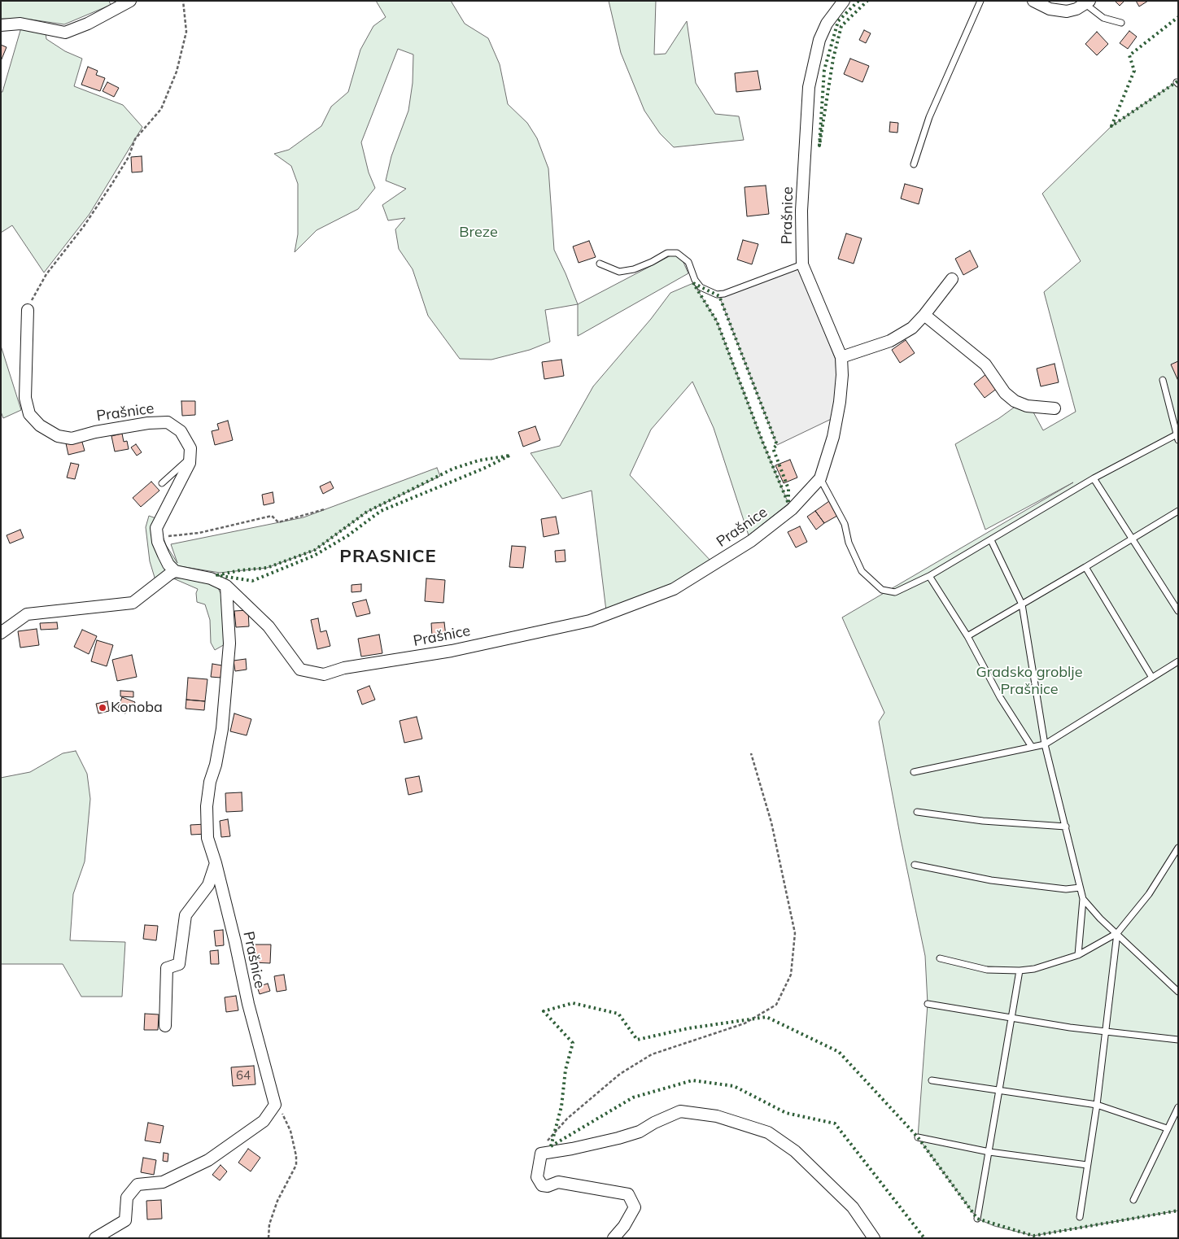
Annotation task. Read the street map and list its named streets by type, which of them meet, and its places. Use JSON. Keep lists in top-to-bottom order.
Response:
{
  "streets": {
    "street": ["Prašnice"]
  },
  "districts": ["PRASNICE"],
  "parks": ["Breze", "Gradsko groblje Prašnice"],
  "places": ["Konoba"],
  "house_numbers": ["64"]
}
